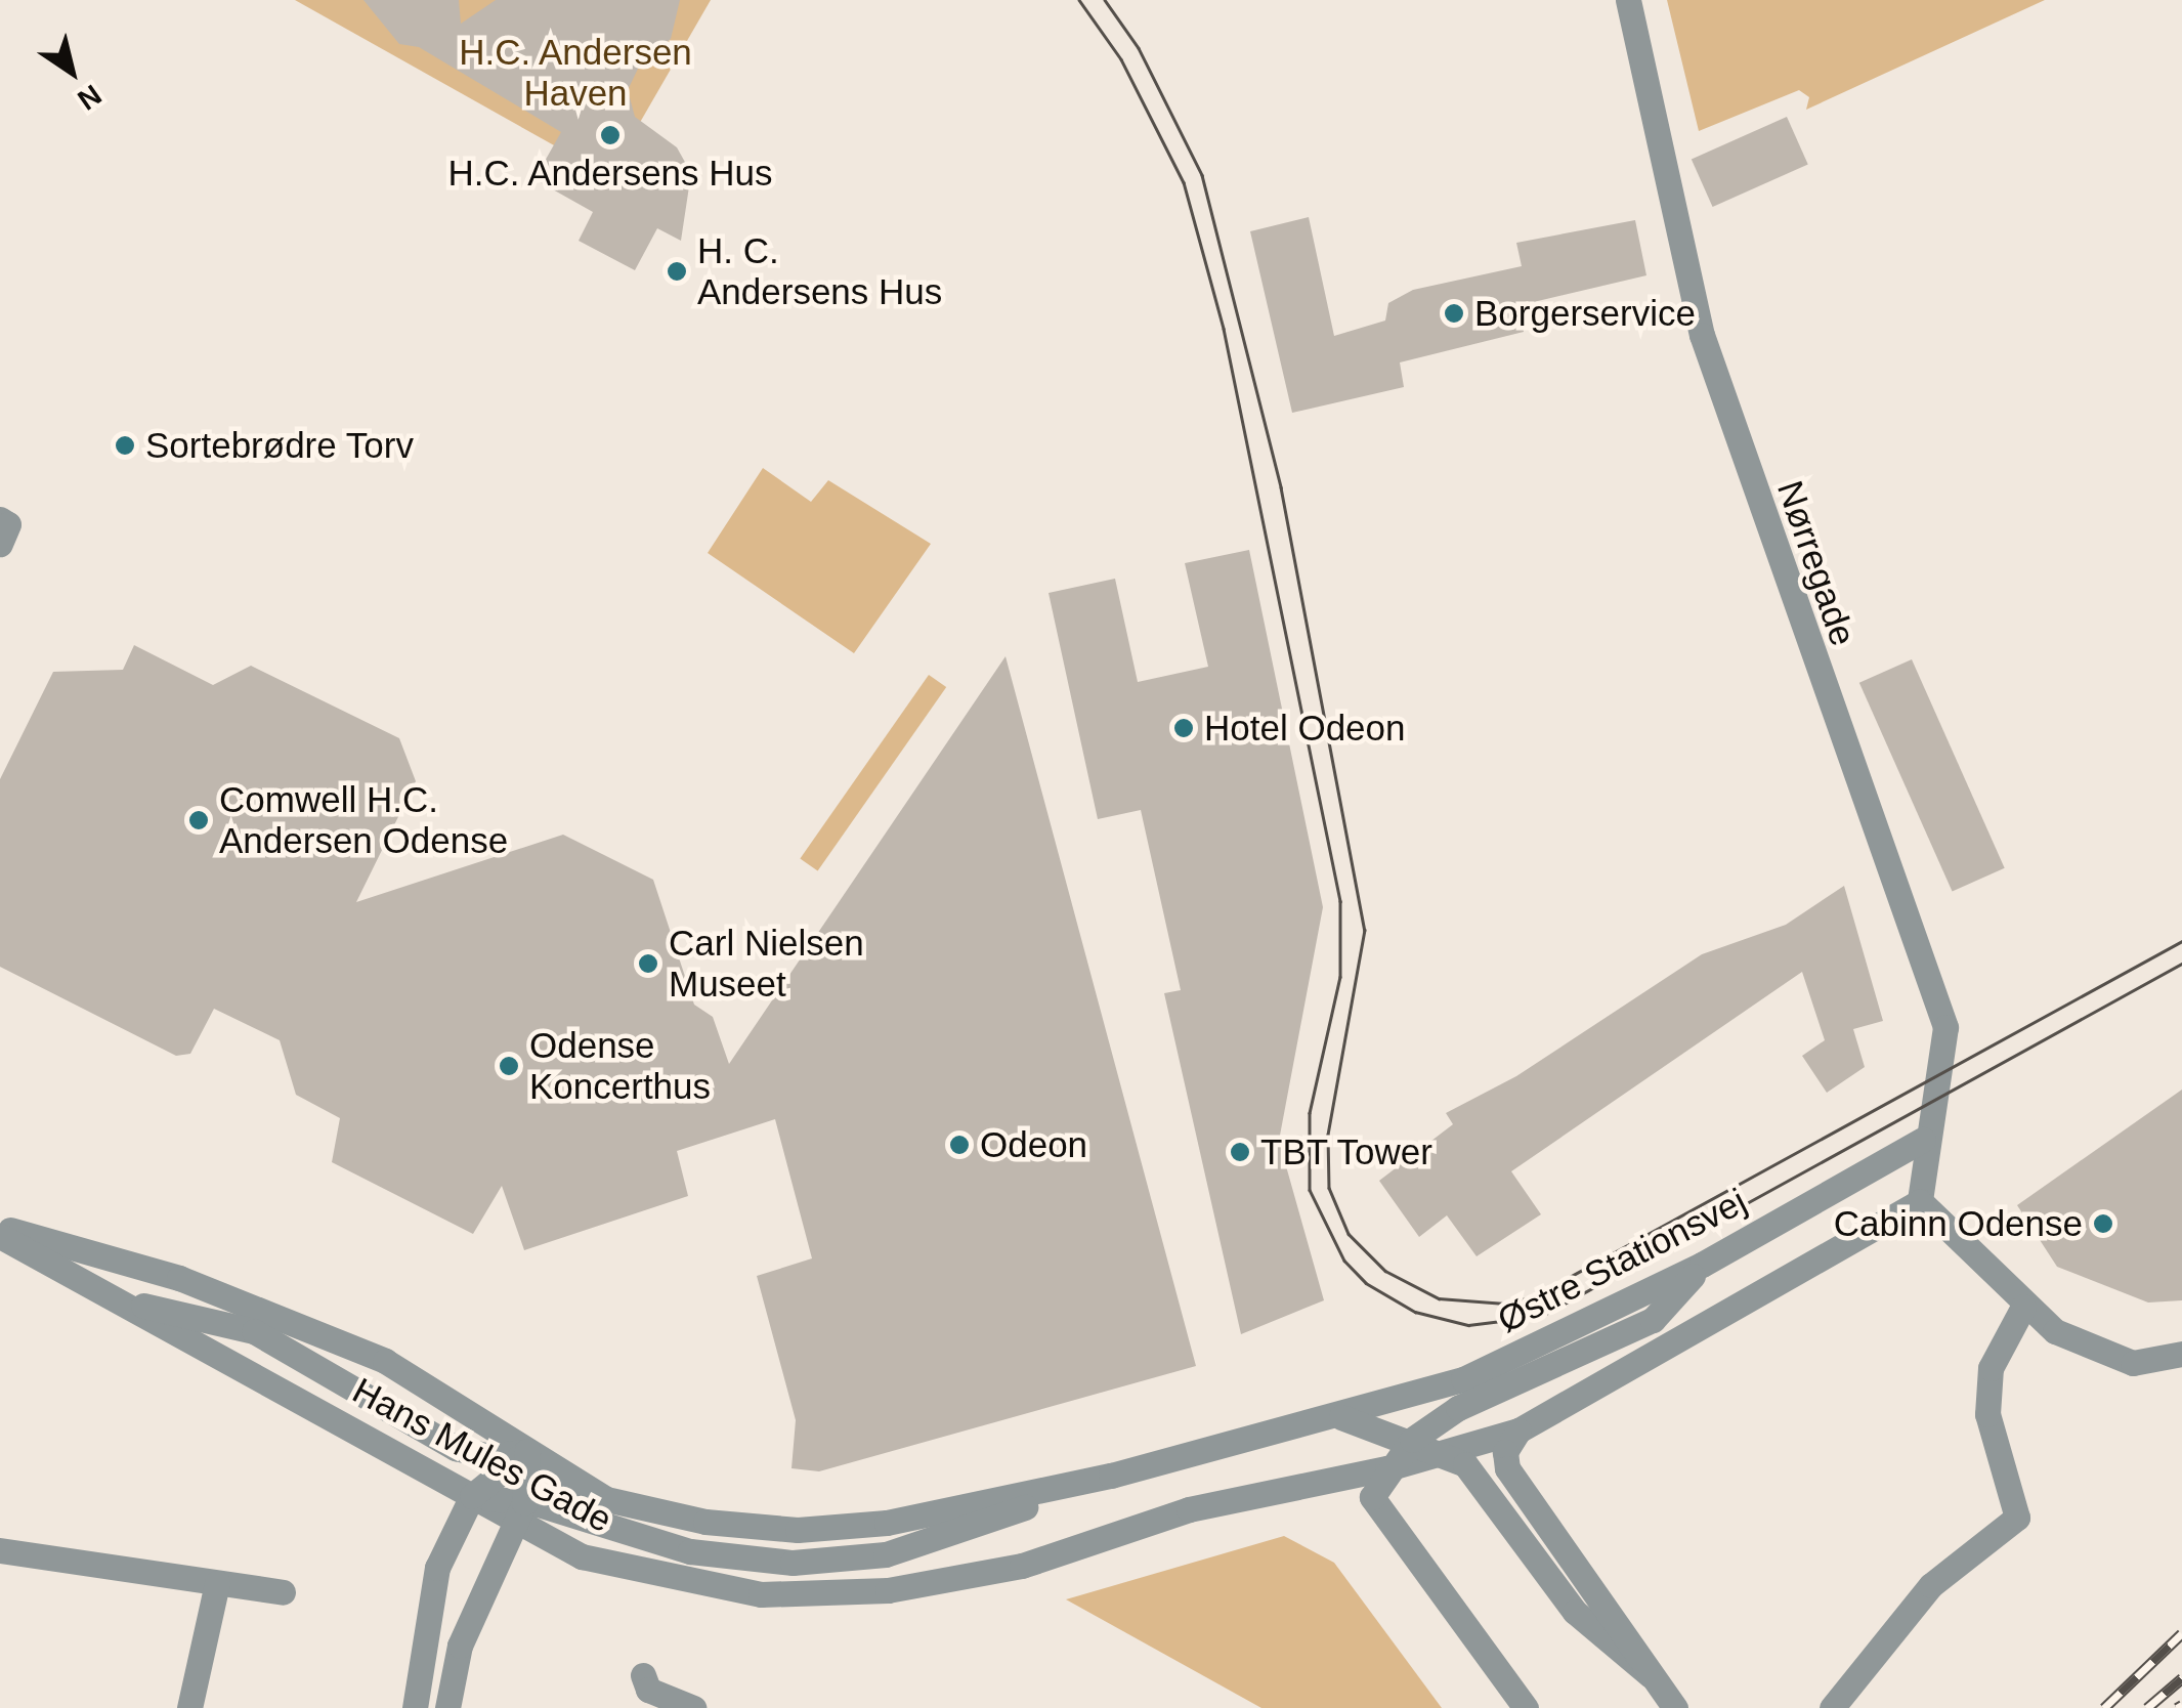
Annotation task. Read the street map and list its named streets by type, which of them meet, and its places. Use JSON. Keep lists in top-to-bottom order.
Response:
{
  "streets": {
    "street": ["Nørregade", "Østre Stationsvej", "Hans Mules Gade"]
  },
  "crossings": [
    ["Nørregade", "Østre Stationsvej"],
    ["Østre Stationsvej", "Hans Mules Gade"]
  ],
  "parks": ["H.C. Andersen Haven"],
  "places": [
    "H.C. Andersens Hus",
    "H. C. Andersens Hus",
    "Borgerservice",
    "Sortebrødre Torv",
    "Hotel Odeon",
    "Comwell H.C. Andersen Odense",
    "Carl Nielsen Museet",
    "Odense Koncerthus",
    "Odeon",
    "TBT Tower",
    "Cabinn Odense"
  ],
  "north": "bottom right"
}
